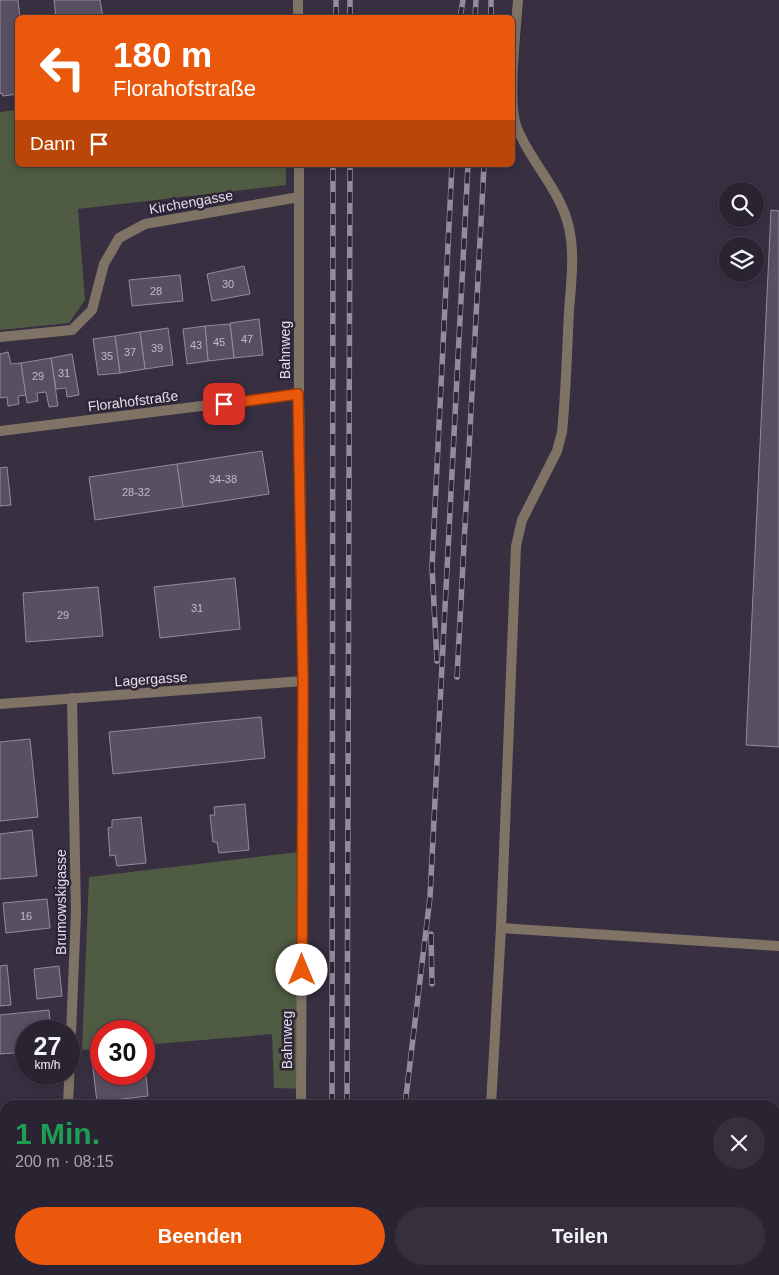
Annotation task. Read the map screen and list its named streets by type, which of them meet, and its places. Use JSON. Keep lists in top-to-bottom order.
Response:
{
  "streets": {
    "street": [
      "Kirchengasse",
      "Bahnweg",
      "Florahofstraße",
      "Lagergasse",
      "Brumowskigasse"
    ]
  },
  "crossings": [
    ["Kirchengasse", "Bahnweg"],
    ["Bahnweg", "Florahofstraße"],
    ["Bahnweg", "Lagergasse"],
    ["Lagergasse", "Brumowskigasse"]
  ],
  "house_numbers": [
    "30",
    "28",
    "47",
    "45",
    "43",
    "39",
    "37",
    "35",
    "31",
    "29",
    "34-38",
    "28-32",
    "31",
    "29",
    "16"
  ],
  "page": {
    "turn": ["180 m", "Florahofstraße"],
    "then": "Dann",
    "speed": "27 km/h",
    "limit": "30",
    "heading": ["1 Min.", "200 m · 08:15"],
    "buttons": ["Beenden", "Teilen"]
  }
}
